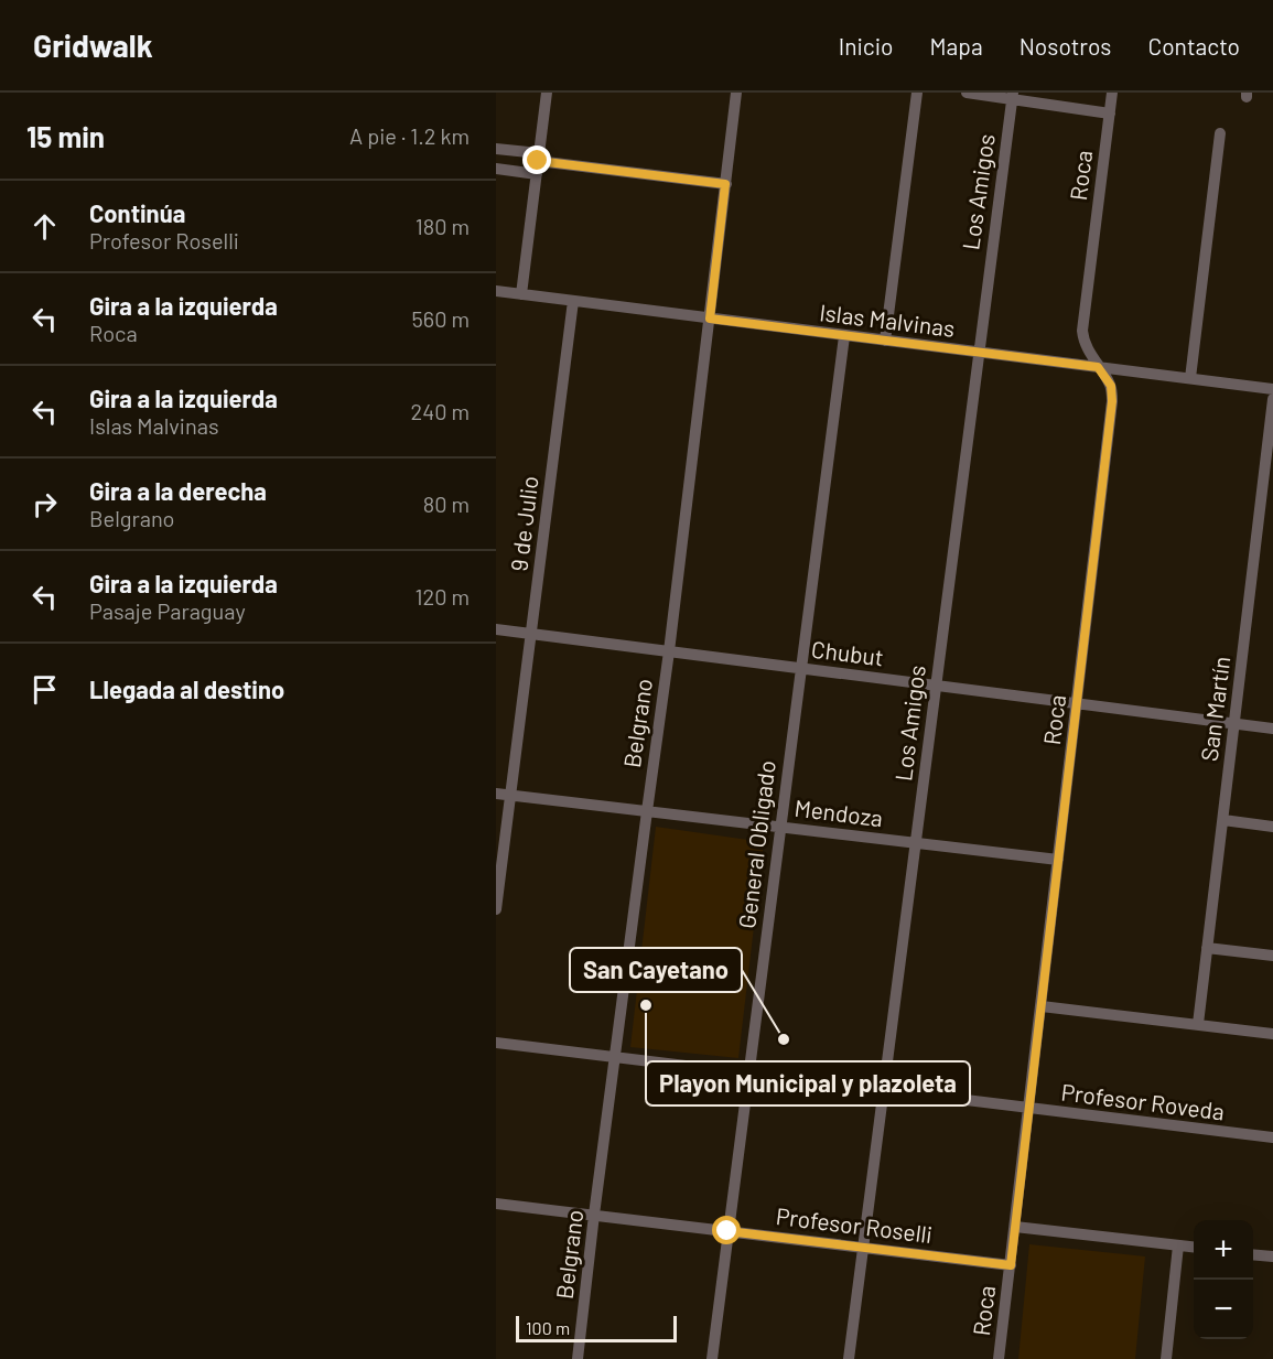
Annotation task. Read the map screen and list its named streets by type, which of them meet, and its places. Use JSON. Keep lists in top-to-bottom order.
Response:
{
  "streets": {
    "street": [
      "Roca",
      "Los Amigos",
      "Islas Malvinas",
      "9 de Julio",
      "Chubut",
      "San Martín",
      "Belgrano",
      "Mendoza",
      "General Obligado",
      "Profesor Roveda",
      "Profesor Roselli"
    ]
  },
  "crossings": [
    ["Roca", "Islas Malvinas"],
    ["Roca", "Chubut"],
    ["Roca", "Mendoza"],
    ["Roca", "Profesor Roveda"],
    ["Roca", "Profesor Roselli"],
    ["Los Amigos", "Islas Malvinas"],
    ["Los Amigos", "Chubut"],
    ["Los Amigos", "Mendoza"],
    ["Los Amigos", "Profesor Roveda"],
    ["Los Amigos", "Profesor Roselli"],
    ["Islas Malvinas", "9 de Julio"],
    ["Islas Malvinas", "Belgrano"],
    ["Islas Malvinas", "General Obligado"],
    ["9 de Julio", "Chubut"],
    ["9 de Julio", "Mendoza"],
    ["Chubut", "San Martín"],
    ["Chubut", "Belgrano"],
    ["Chubut", "General Obligado"],
    ["Belgrano", "Mendoza"],
    ["Belgrano", "Profesor Roveda"],
    ["Belgrano", "Profesor Roselli"],
    ["Mendoza", "General Obligado"],
    ["General Obligado", "Profesor Roveda"],
    ["General Obligado", "Profesor Roselli"]
  ],
  "places": ["Playon Municipal y plazoleta", "San Cayetano"],
  "scale_bar": "100 m",
  "page": {
    "header": "Gridwalk",
    "nav": [
      "Inicio",
      "Mapa",
      "Nosotros",
      "Contacto"
    ],
    "heading": ["15 min", "A pie · 1.2 km"],
    "list": [
      ["Continúa", "Profesor Roselli", "180 m"],
      ["Gira a la izquierda", "Roca", "560 m"],
      ["Gira a la izquierda", "Islas Malvinas", "240 m"],
      ["Gira a la derecha", "Belgrano", "80 m"],
      ["Gira a la izquierda", "Pasaje Paraguay", "120 m"],
      "Llegada al destino"
    ],
    "map_buttons": ["+", "−"],
    "scale": "100 m"
  }
}
